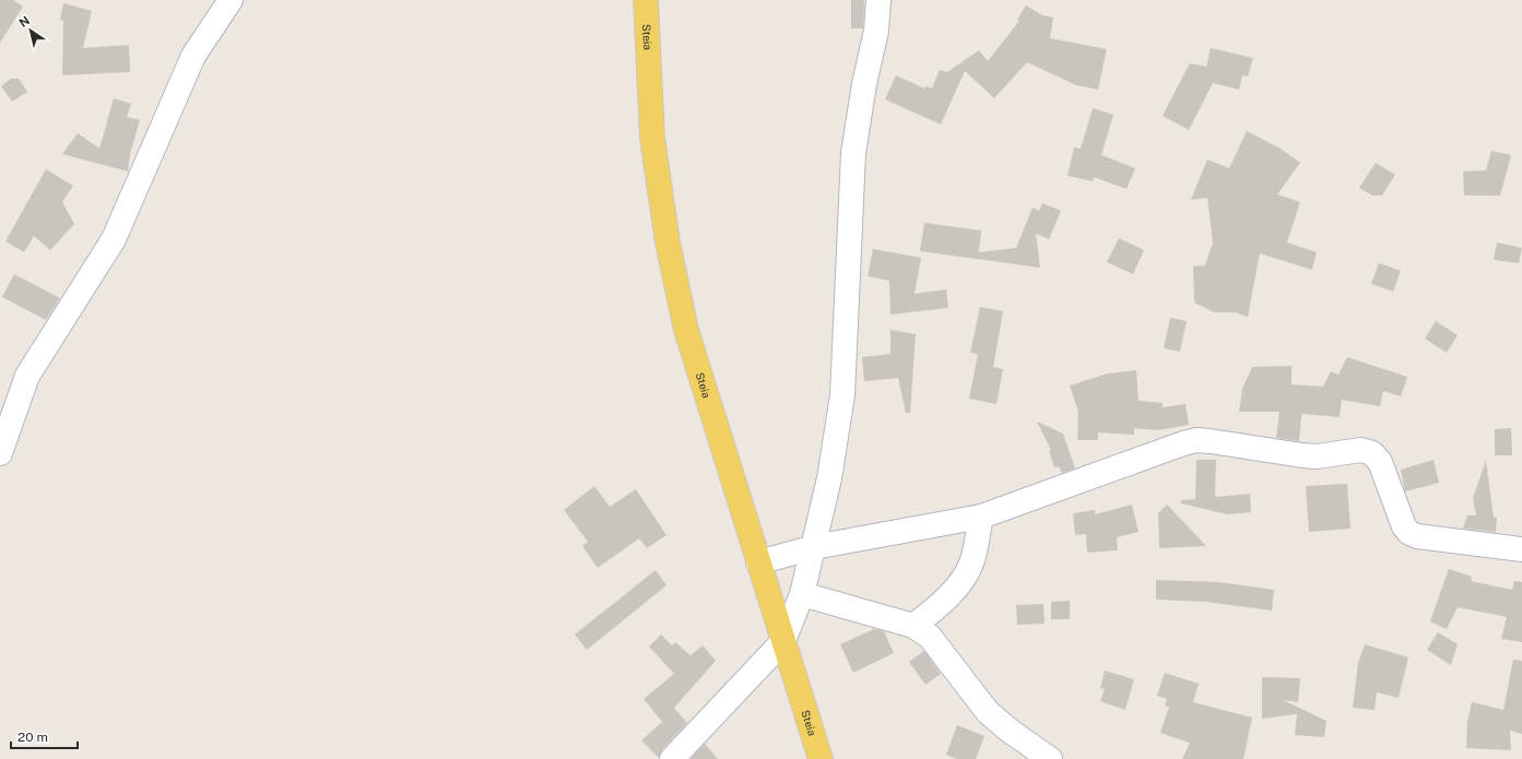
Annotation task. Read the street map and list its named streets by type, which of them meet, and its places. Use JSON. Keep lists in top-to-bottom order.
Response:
{
  "streets": {
    "main road": ["Steia"]
  },
  "scale_bar": "20 m",
  "north": "top left"
}
